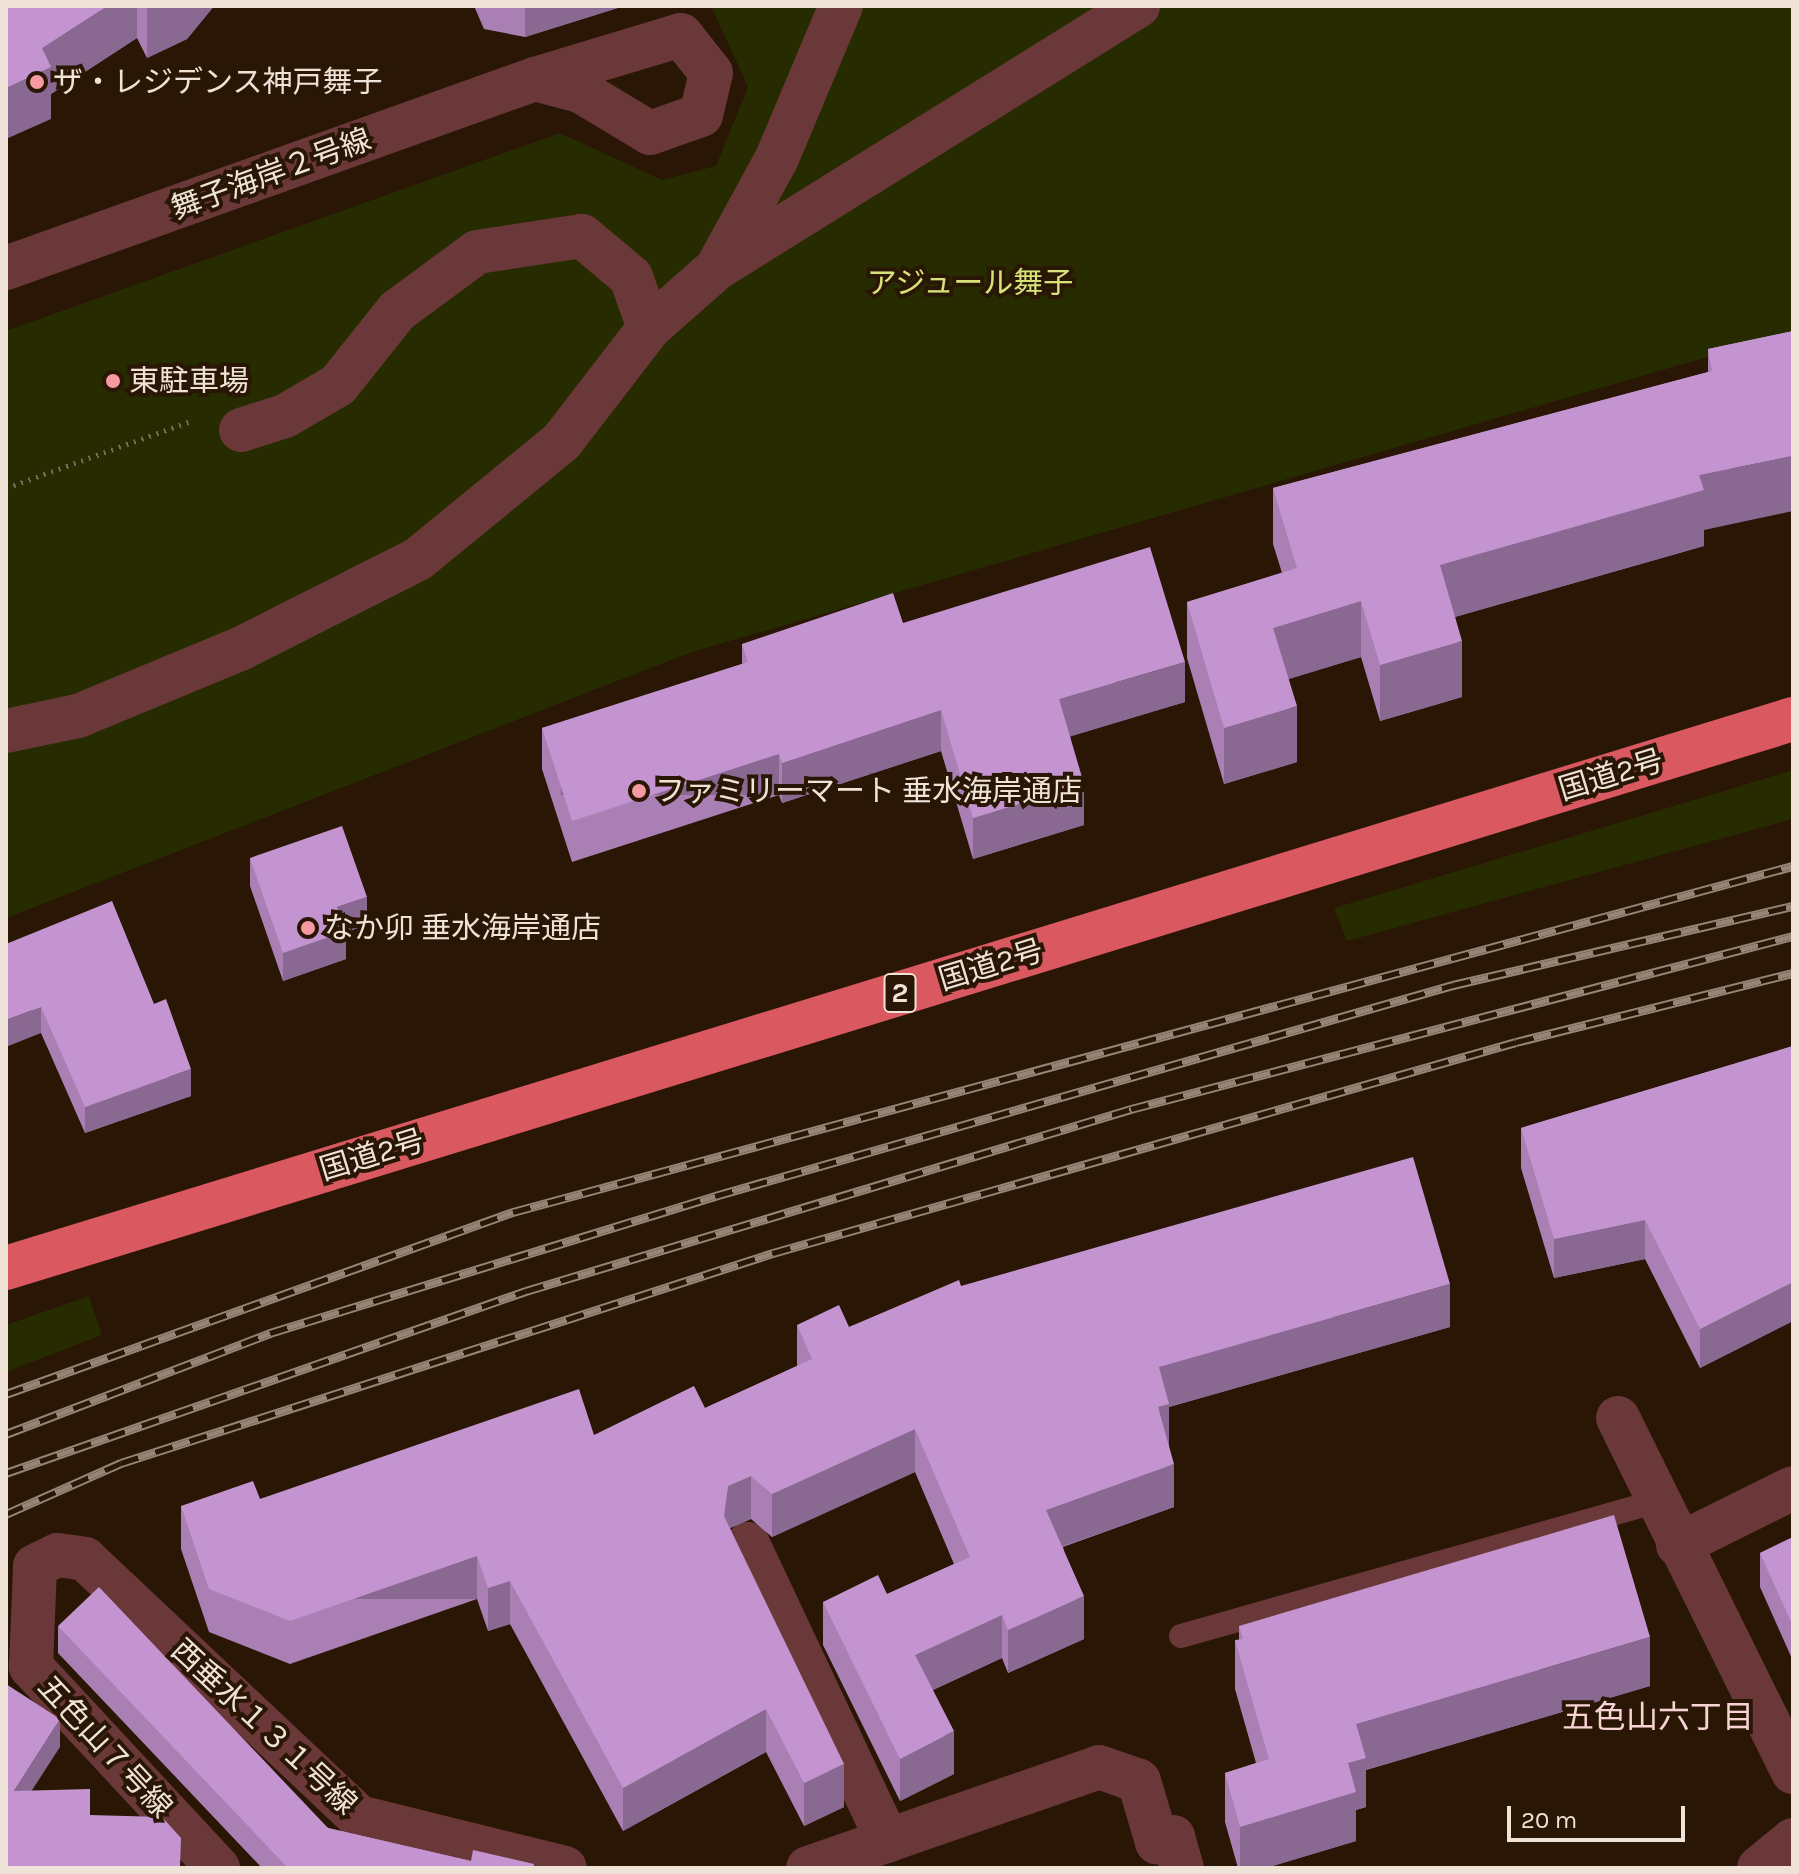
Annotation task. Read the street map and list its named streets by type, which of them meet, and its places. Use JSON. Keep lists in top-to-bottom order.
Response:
{
  "streets": {
    "highway": ["国道2号", "2"],
    "street": ["舞子海岸２号線", "西垂水１３１号線", "五色山７号線"]
  },
  "crossings": [
    ["西垂水１３１号線", "五色山７号線"]
  ],
  "districts": ["五色山六丁目"],
  "parks": ["アジュール舞子"],
  "places": [
    "ザ・レジデンス神戸舞子",
    "東駐車場",
    "ファミリーマート 垂水海岸通店",
    "なか卯 垂水海岸通店"
  ],
  "scale_bar": "20 m"
}
